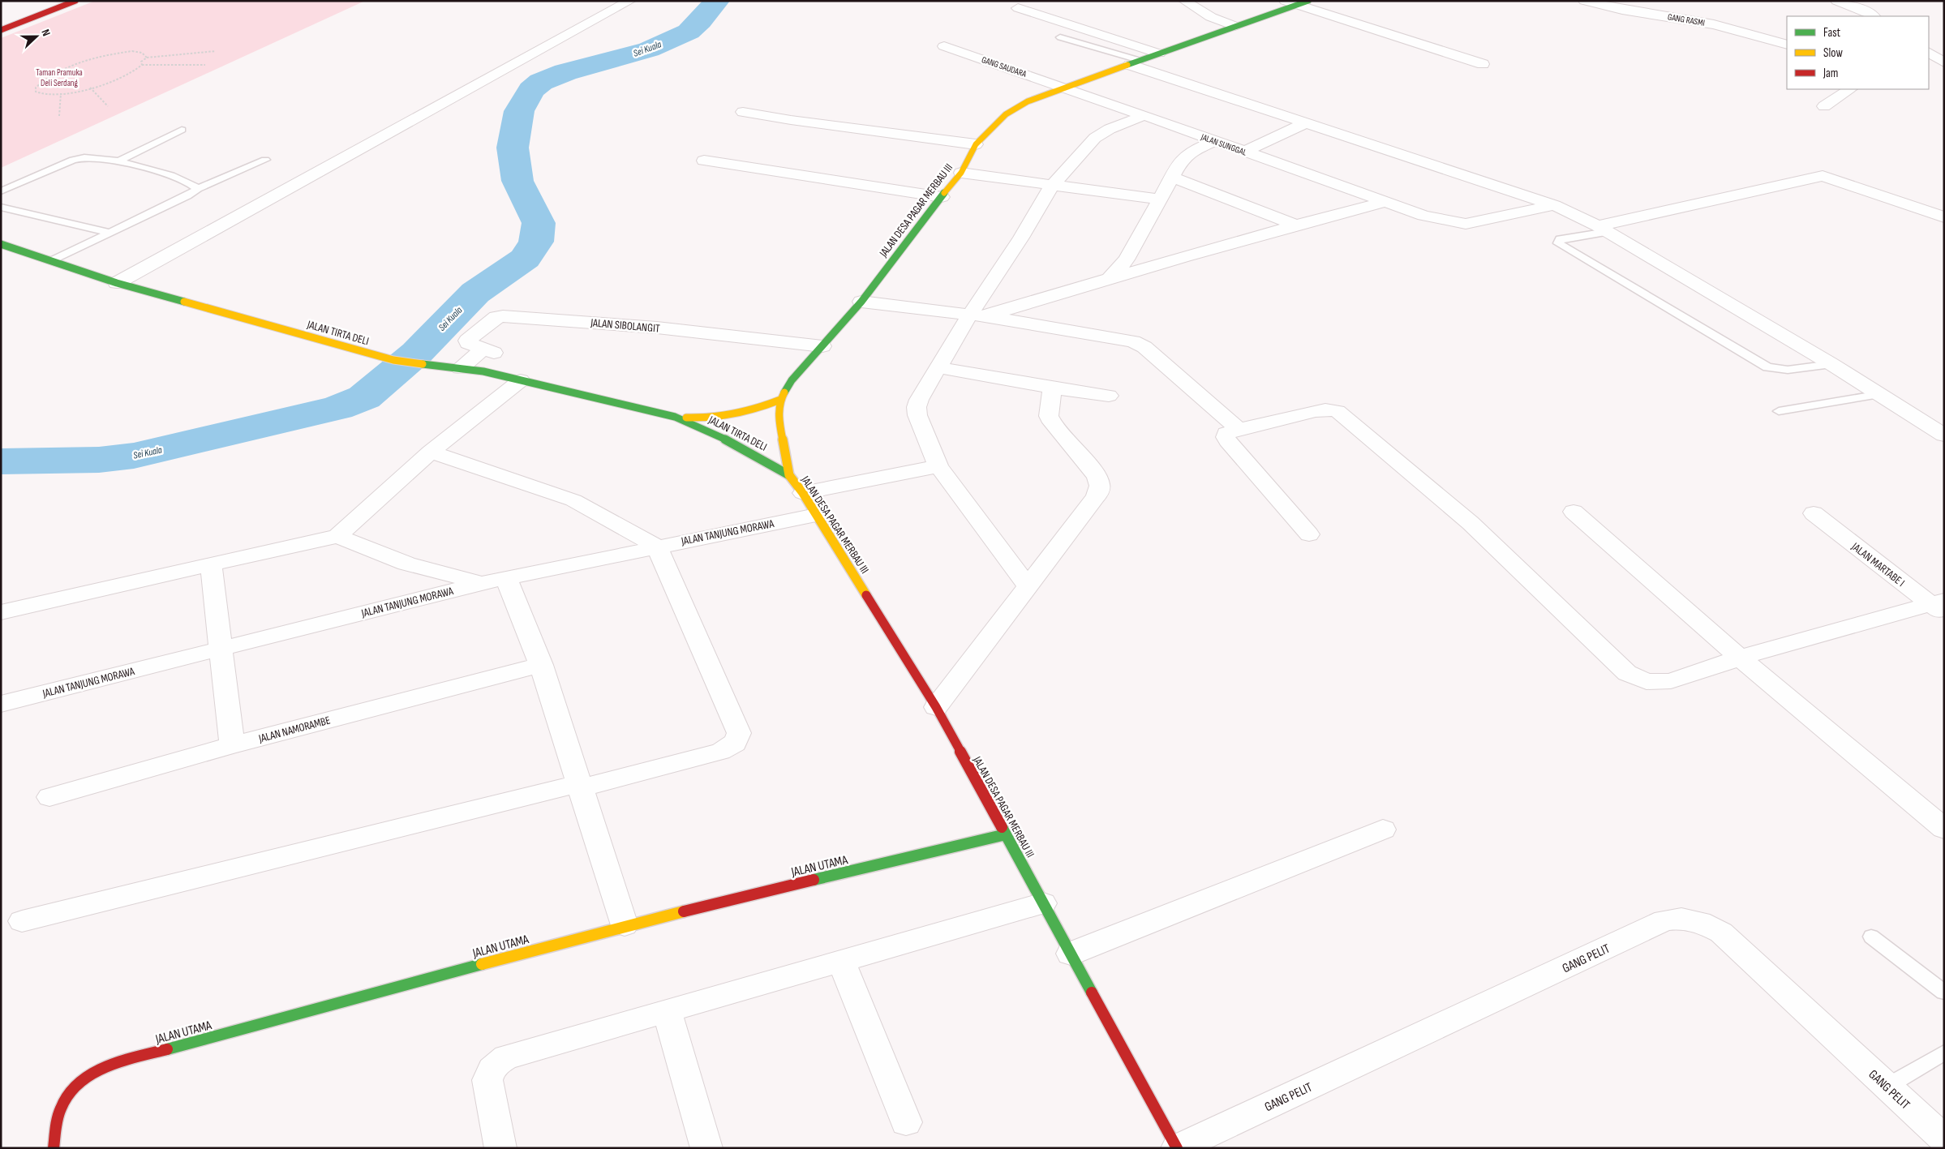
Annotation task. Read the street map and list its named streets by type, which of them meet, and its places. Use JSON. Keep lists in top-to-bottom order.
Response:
{
  "streets": {
    "street": [
      "GANG RASMI",
      "GANG SAUDARA",
      "JALAN SUNGGAL",
      "JALAN DESA PAGAR MERBAU III",
      "JALAN SIBOLANGIT",
      "JALAN TIRTA DELI",
      "JALAN TANJUNG MORAWA",
      "JALAN MARTABE I",
      "JALAN NAMORAMBE",
      "JALAN UTAMA",
      "GANG PELIT"
    ]
  },
  "crossings": [
    ["GANG SAUDARA", "JALAN SUNGGAL"],
    ["GANG SAUDARA", "JALAN DESA PAGAR MERBAU III"],
    ["JALAN SUNGGAL", "JALAN DESA PAGAR MERBAU III"],
    ["JALAN DESA PAGAR MERBAU III", "JALAN SIBOLANGIT"],
    ["JALAN DESA PAGAR MERBAU III", "JALAN TIRTA DELI"],
    ["JALAN DESA PAGAR MERBAU III", "JALAN TANJUNG MORAWA"],
    ["JALAN DESA PAGAR MERBAU III", "JALAN UTAMA"],
    ["JALAN DESA PAGAR MERBAU III", "GANG PELIT"],
    ["JALAN SIBOLANGIT", "JALAN TIRTA DELI"]
  ],
  "water": ["Sei Kuala"],
  "parks": ["Taman Pramuka Deli Serdang"],
  "legend": ["Fast", "Slow", "Jam"],
  "north": "right"
}
